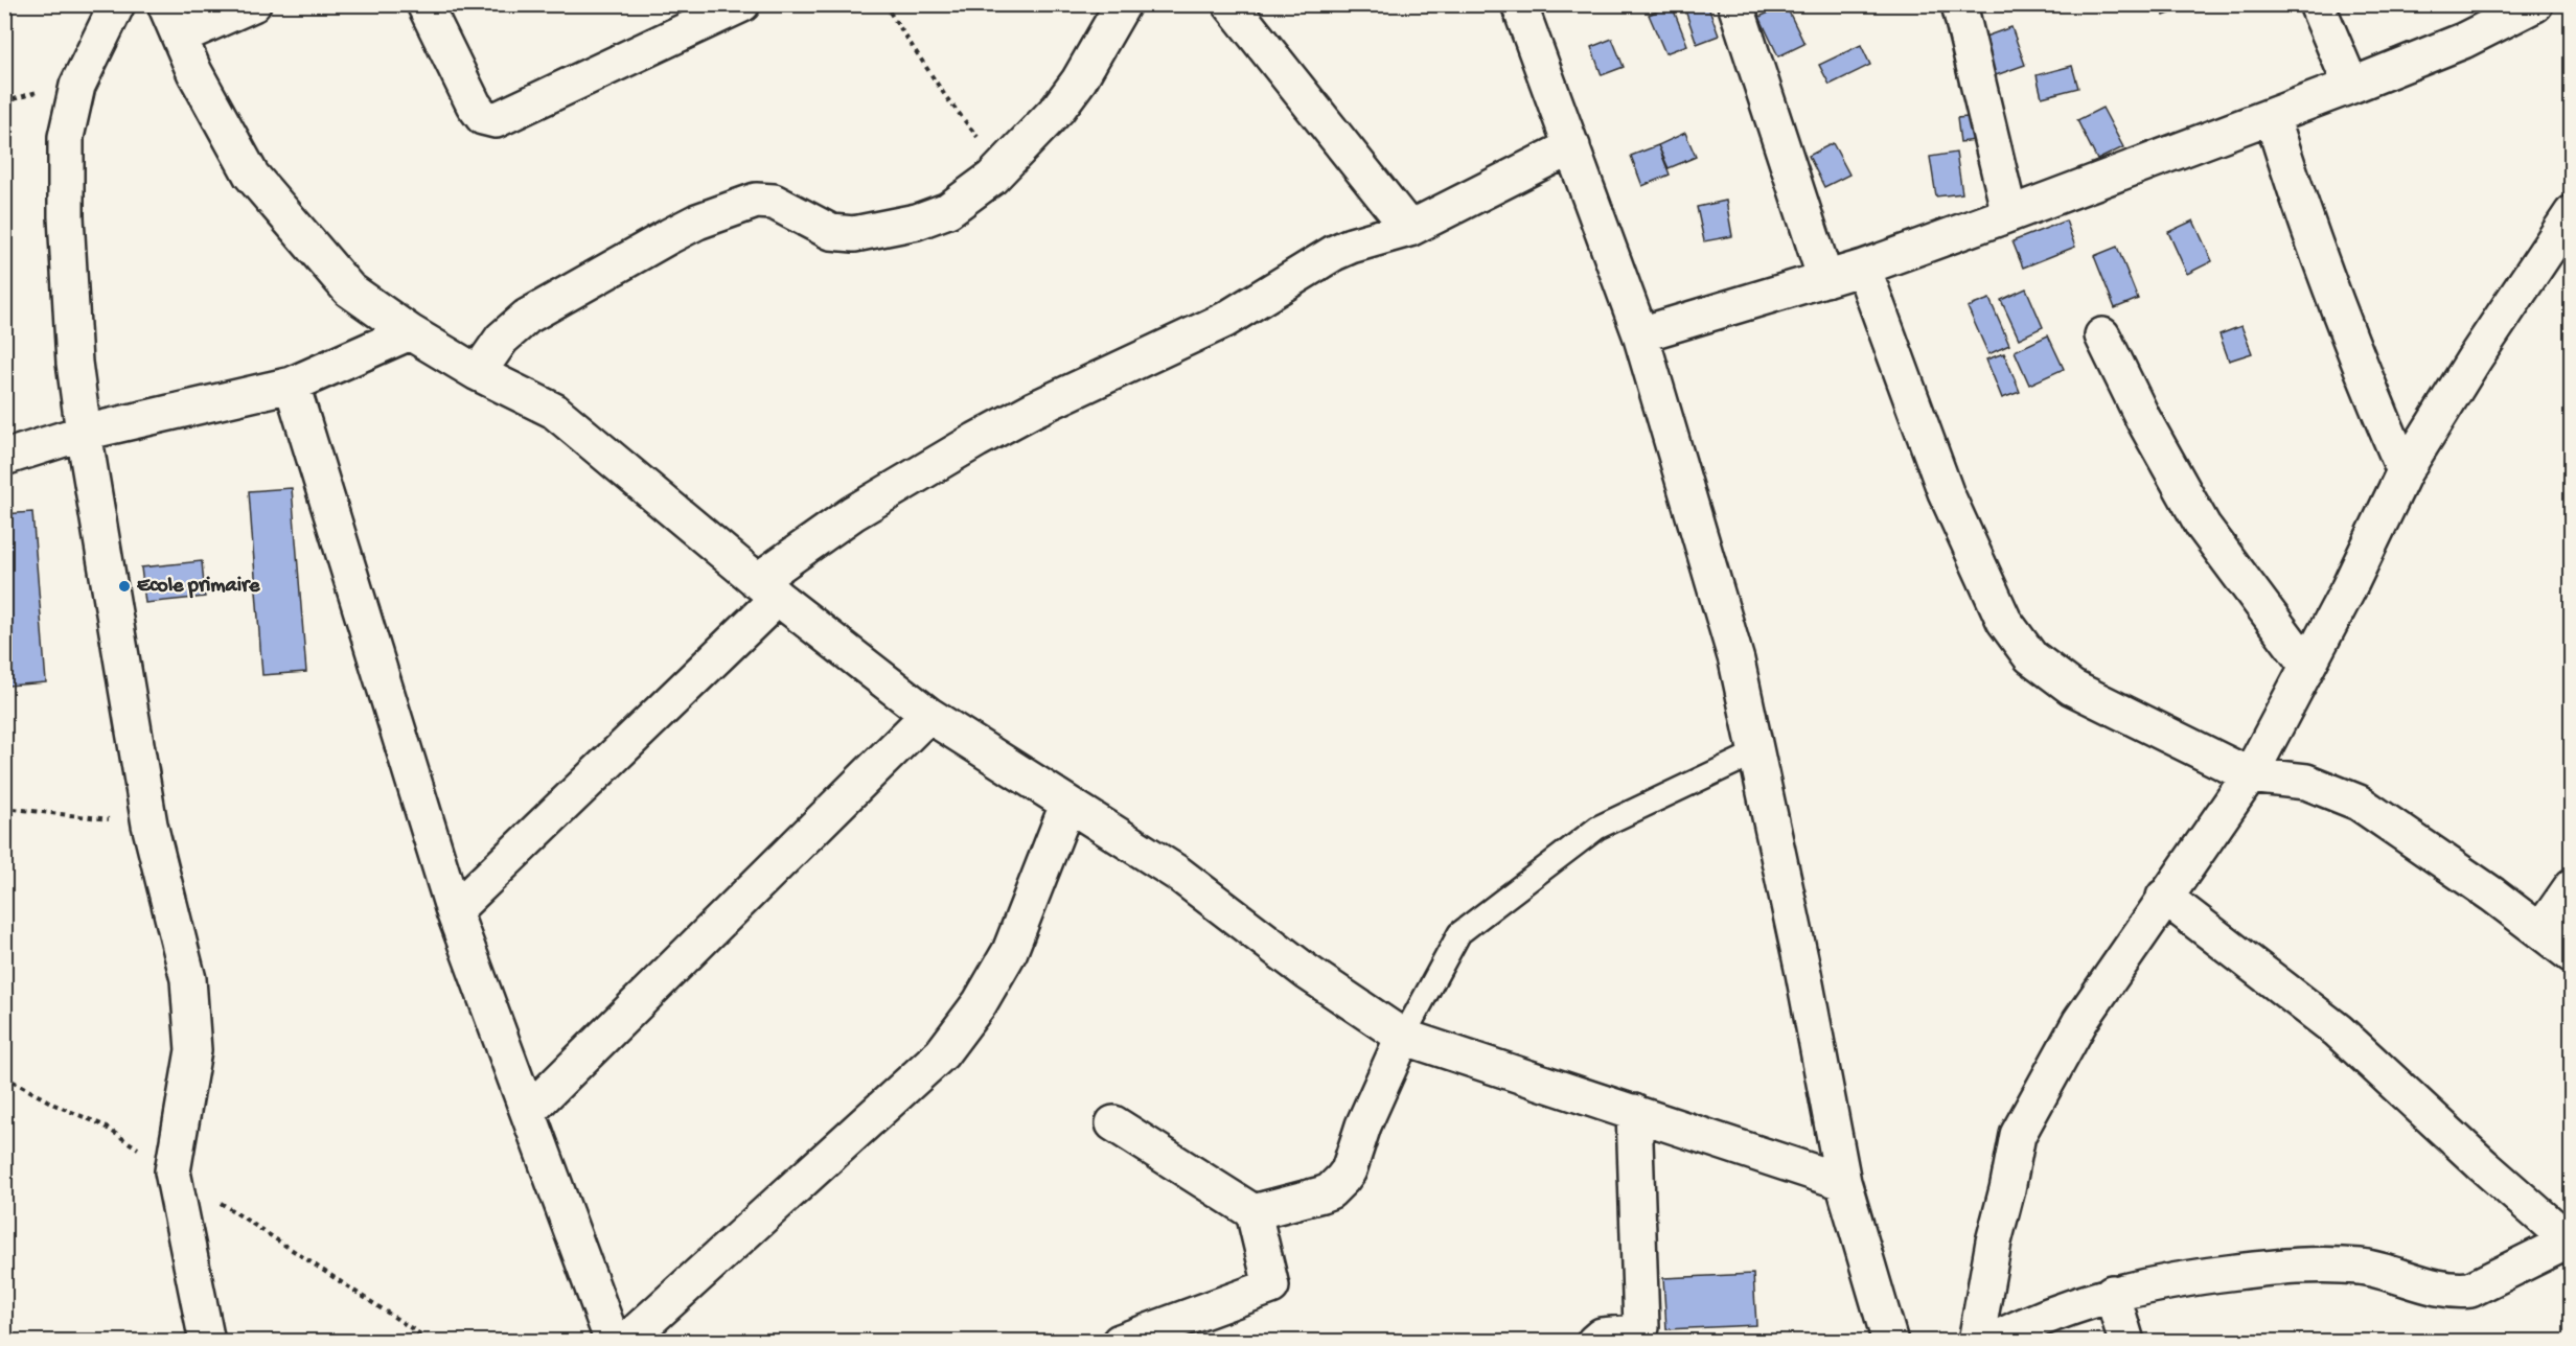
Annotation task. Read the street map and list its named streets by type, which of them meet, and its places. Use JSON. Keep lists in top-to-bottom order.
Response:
{
  "places": ["Ecole primaire"]
}
